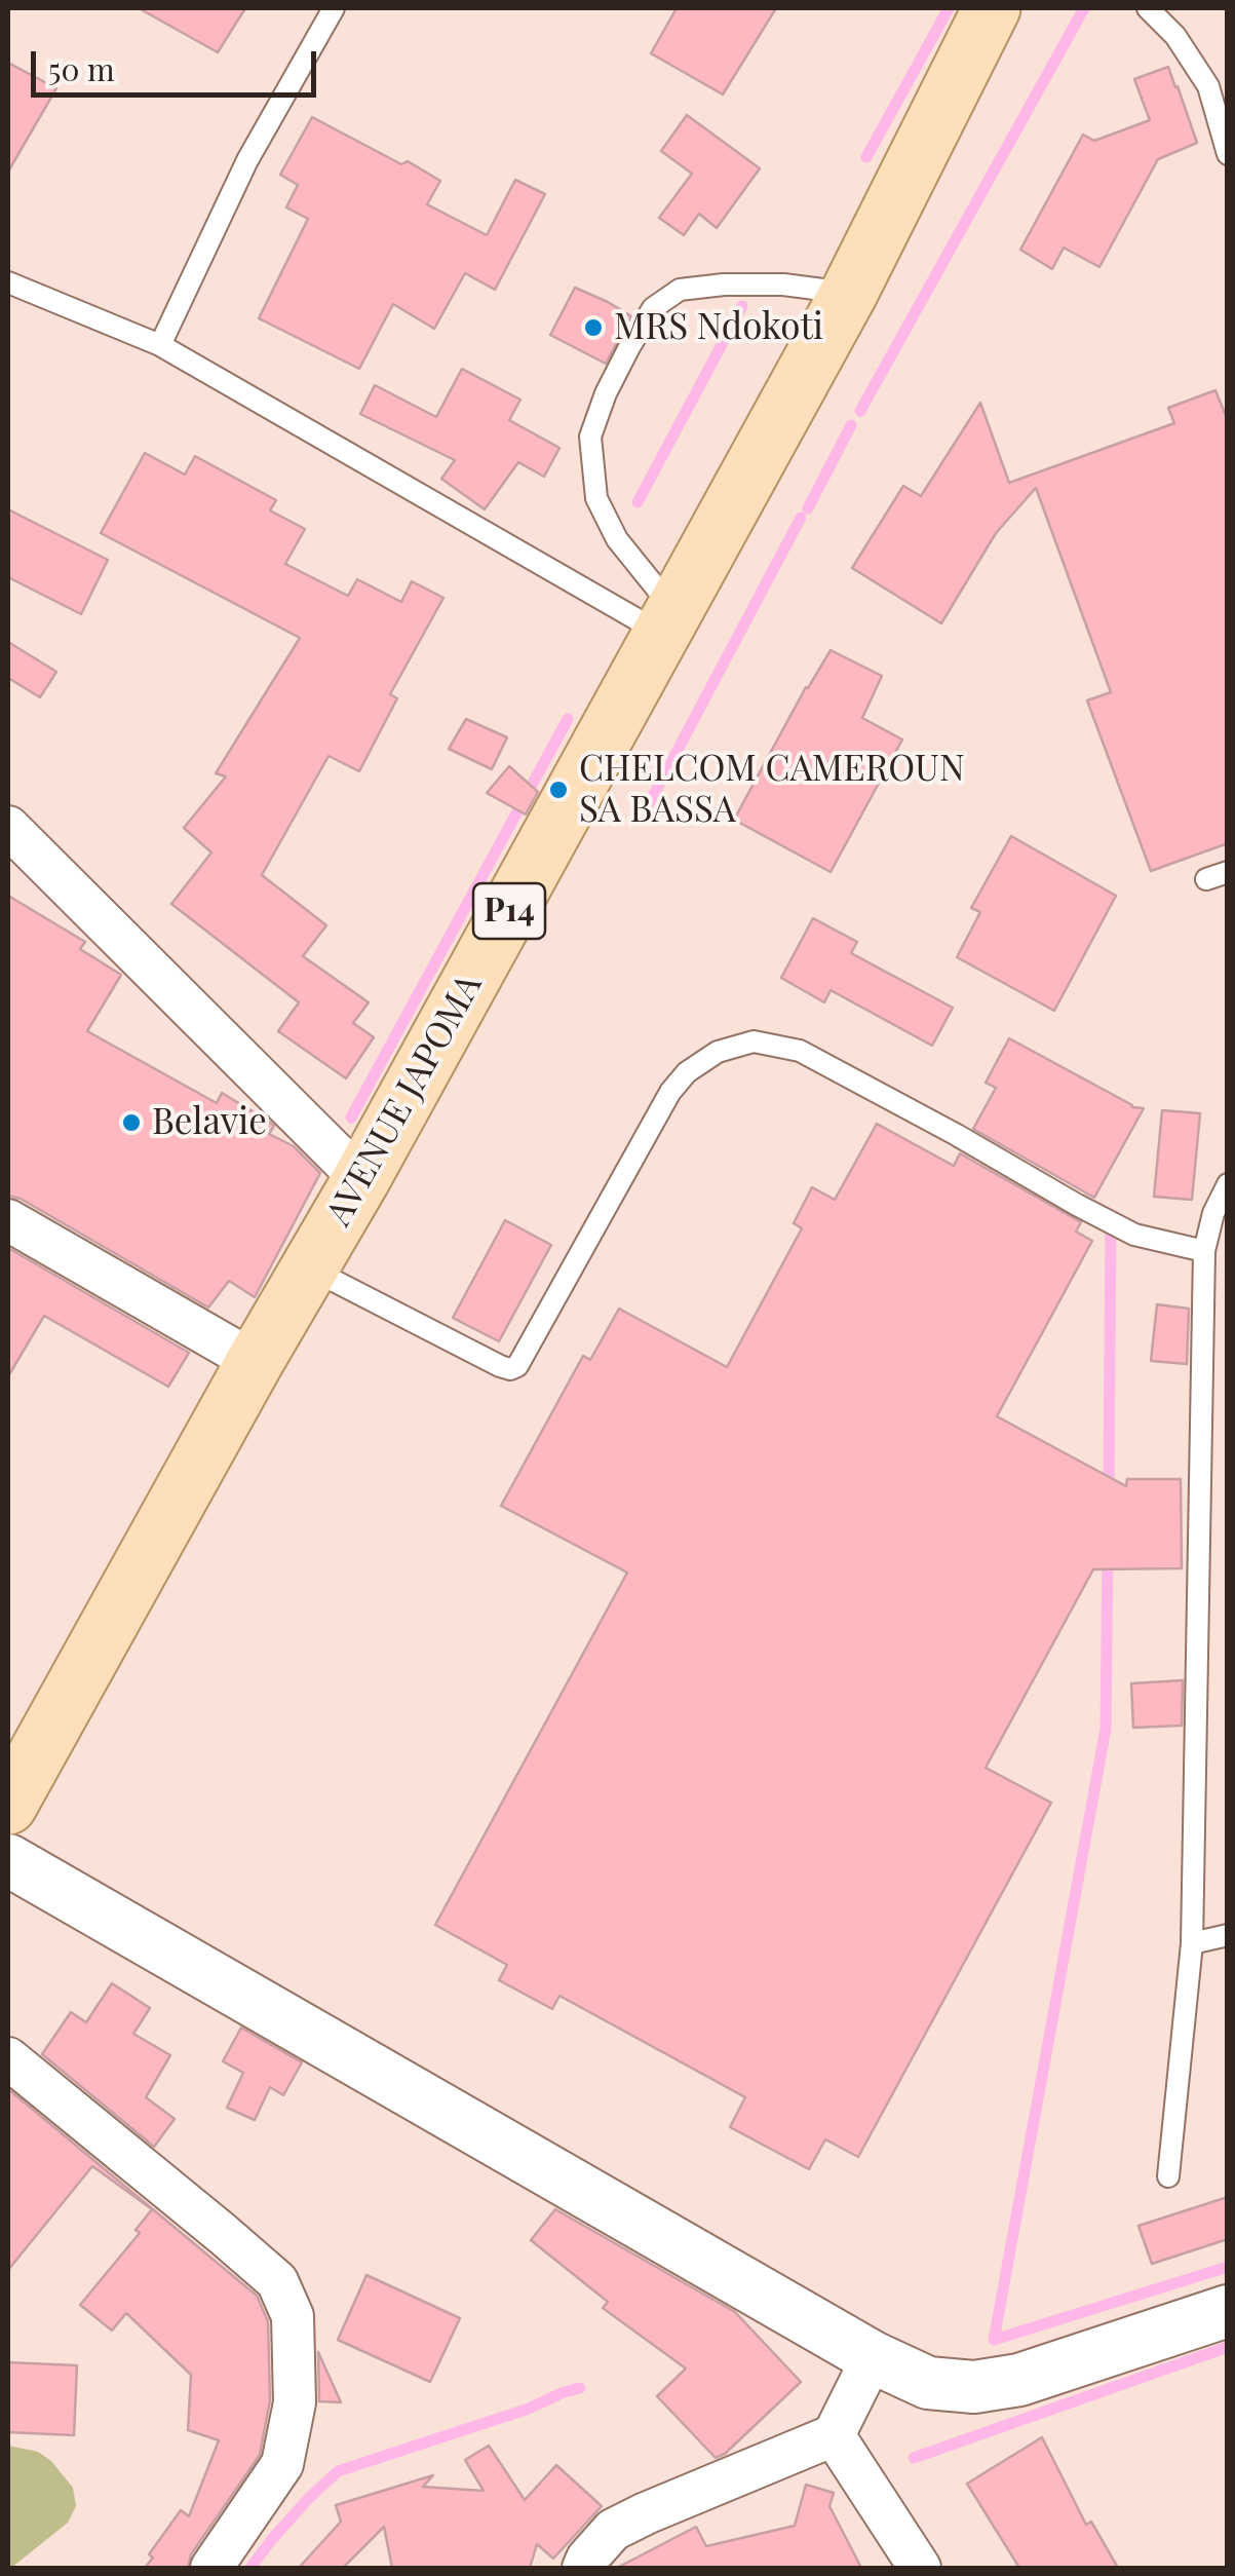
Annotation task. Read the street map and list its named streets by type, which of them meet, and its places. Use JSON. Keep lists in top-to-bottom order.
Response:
{
  "streets": {
    "main road": ["P14", "AVENUE JAPOMA"]
  },
  "places": ["MRS Ndokoti", "CHELCOM CAMEROUN SA BASSA", "Belavie"],
  "scale_bar": "50 m"
}
